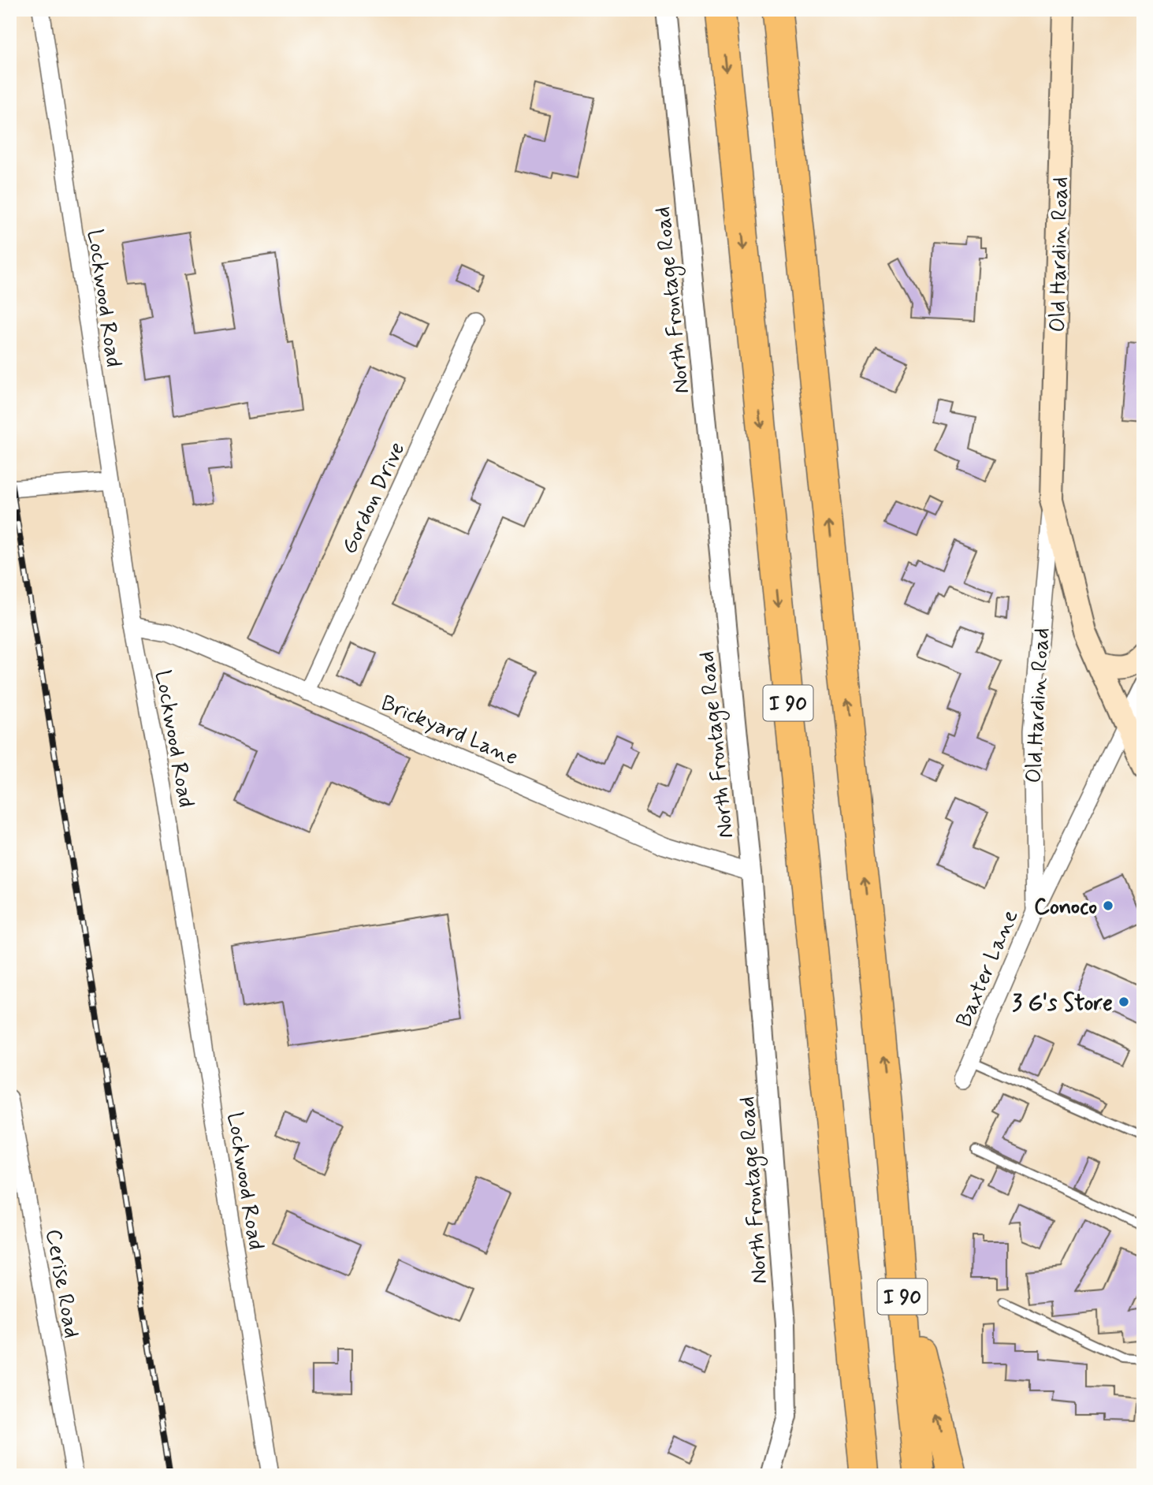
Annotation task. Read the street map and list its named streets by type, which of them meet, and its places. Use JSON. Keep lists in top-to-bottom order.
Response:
{
  "streets": {
    "highway": ["I 90"],
    "main road": ["Old Hardin Road"],
    "street": [
      "Lockwood Road",
      "North Frontage Road",
      "Gordon Drive",
      "Brickyard Lane",
      "Baxter Lane",
      "Cerise Road"
    ]
  },
  "crossings": [
    ["Old Hardin Road", "Baxter Lane"],
    ["Lockwood Road", "Brickyard Lane"],
    ["North Frontage Road", "Brickyard Lane"],
    ["Gordon Drive", "Brickyard Lane"]
  ],
  "places": ["Conoco", "3 G's Store"]
}
